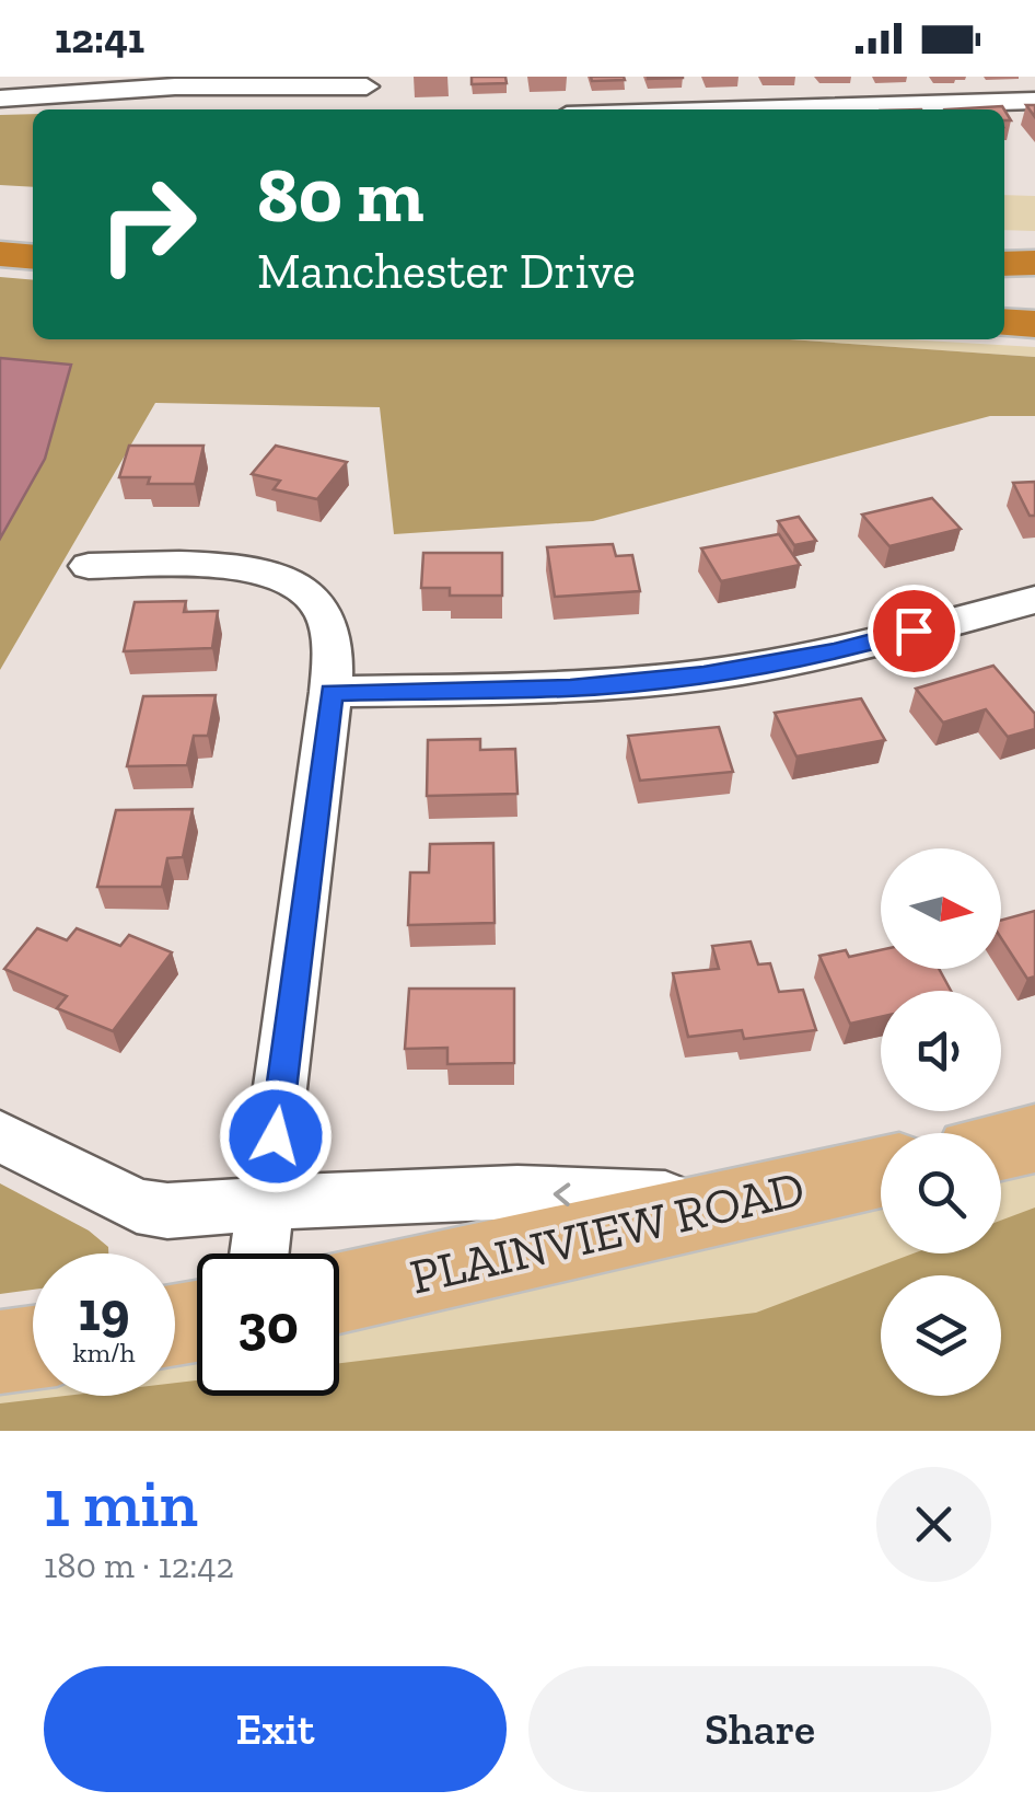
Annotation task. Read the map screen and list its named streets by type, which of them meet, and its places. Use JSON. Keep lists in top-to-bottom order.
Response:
{
  "streets": {
    "main road": ["PLAINVIEW ROAD"]
  },
  "north": "right",
  "page": {
    "status": "12:41",
    "turn": ["80 m", "Manchester Drive"],
    "speed": "19 km/h",
    "limit": "30",
    "heading": ["1 min", "180 m · 12:42"],
    "buttons": ["Exit", "Share"]
  }
}
